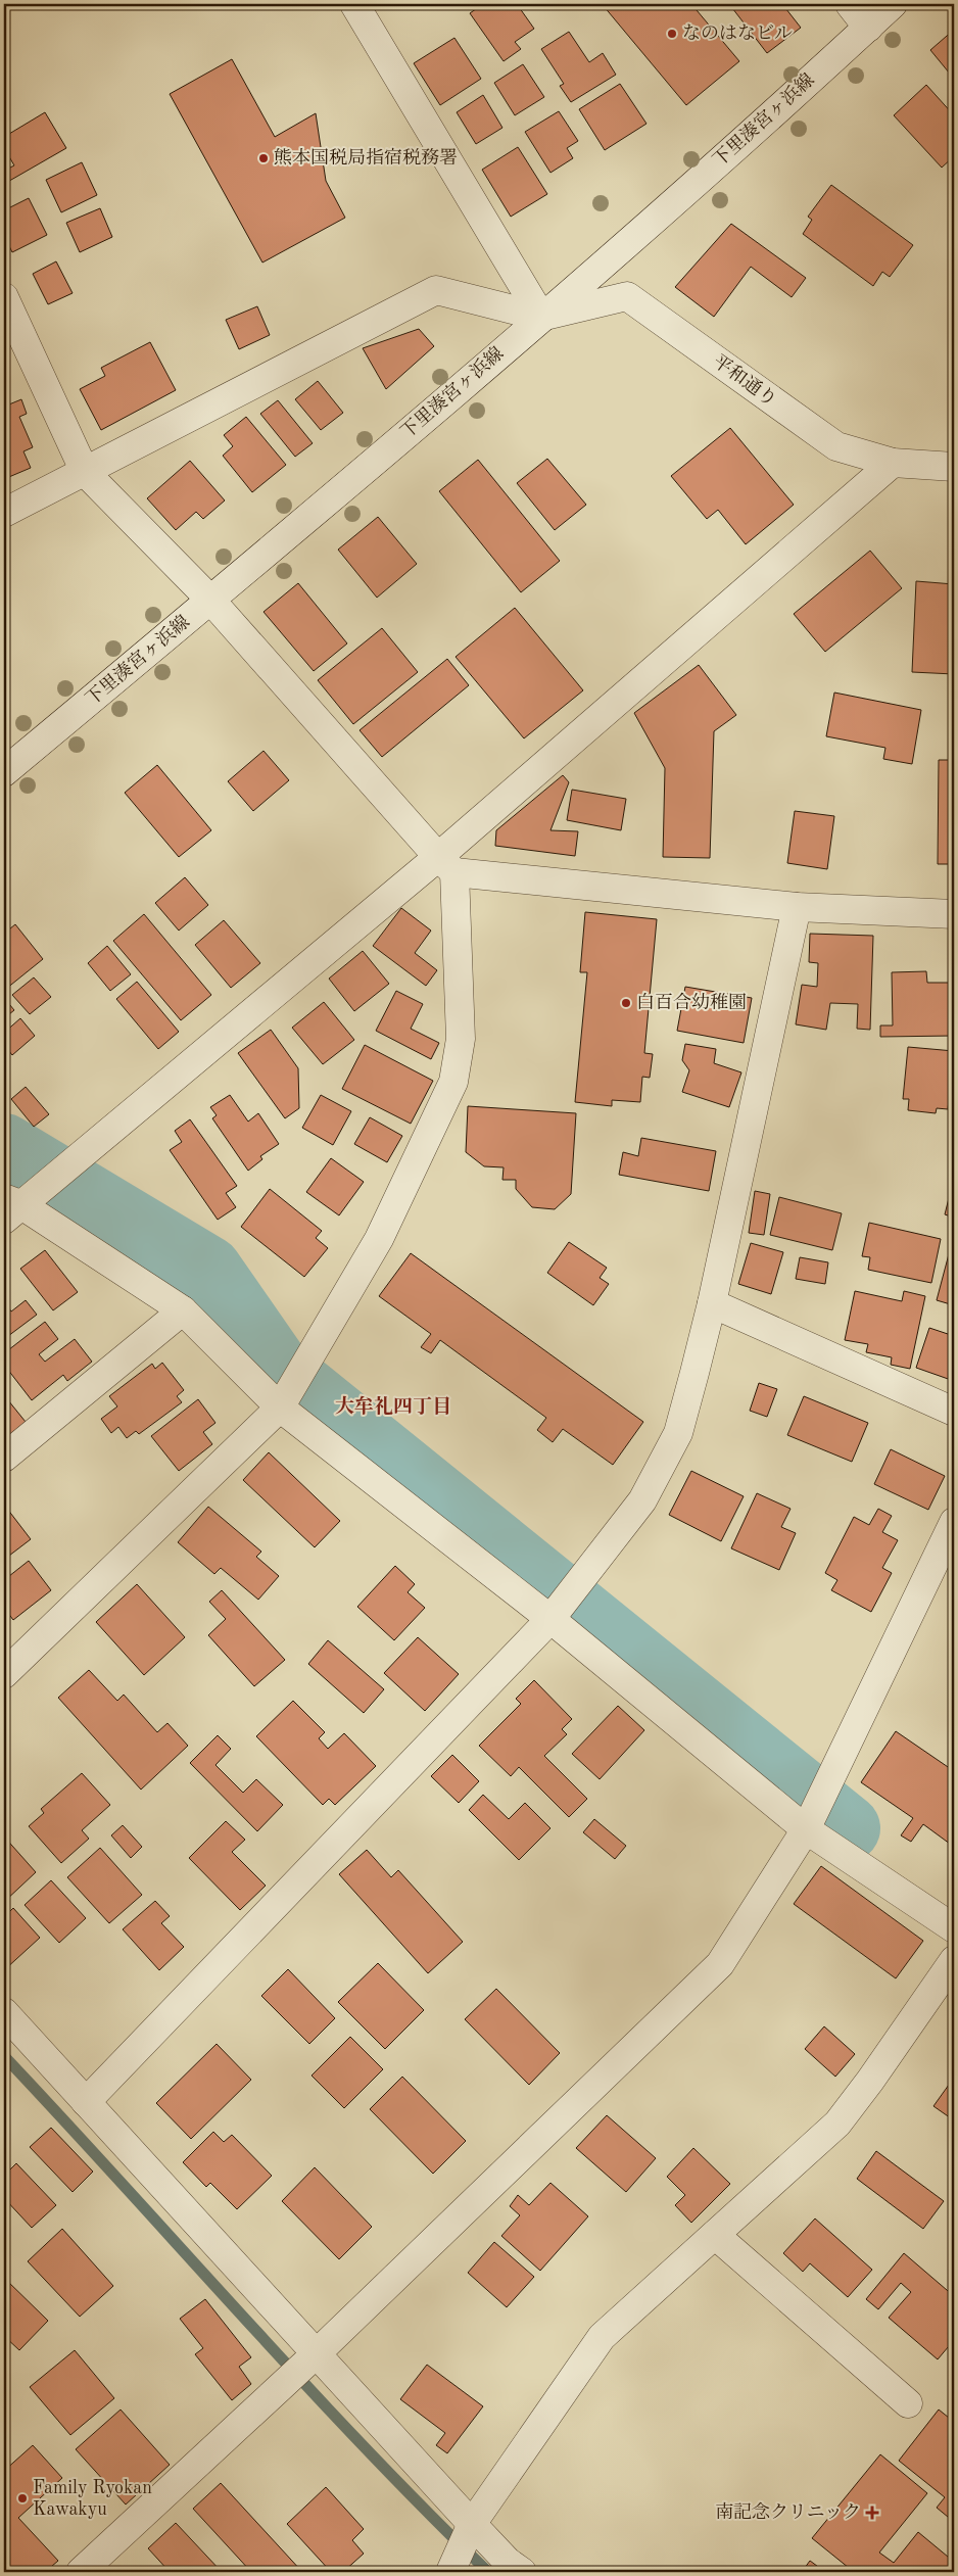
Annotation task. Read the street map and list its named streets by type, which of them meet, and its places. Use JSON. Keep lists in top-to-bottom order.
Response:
{
  "streets": {
    "street": ["下里湊宮ヶ浜線", "平和通り"]
  },
  "crossings": [
    ["下里湊宮ヶ浜線", "平和通り"]
  ],
  "districts": ["大牟礼四丁目"],
  "places": {
    "other": [
      "なのはなビル",
      "熊本国税局指宿税務署",
      "白百合幼稚園",
      "Family Ryokan Kawakyu"
    ],
    "health": ["南記念クリニック"]
  }
}
